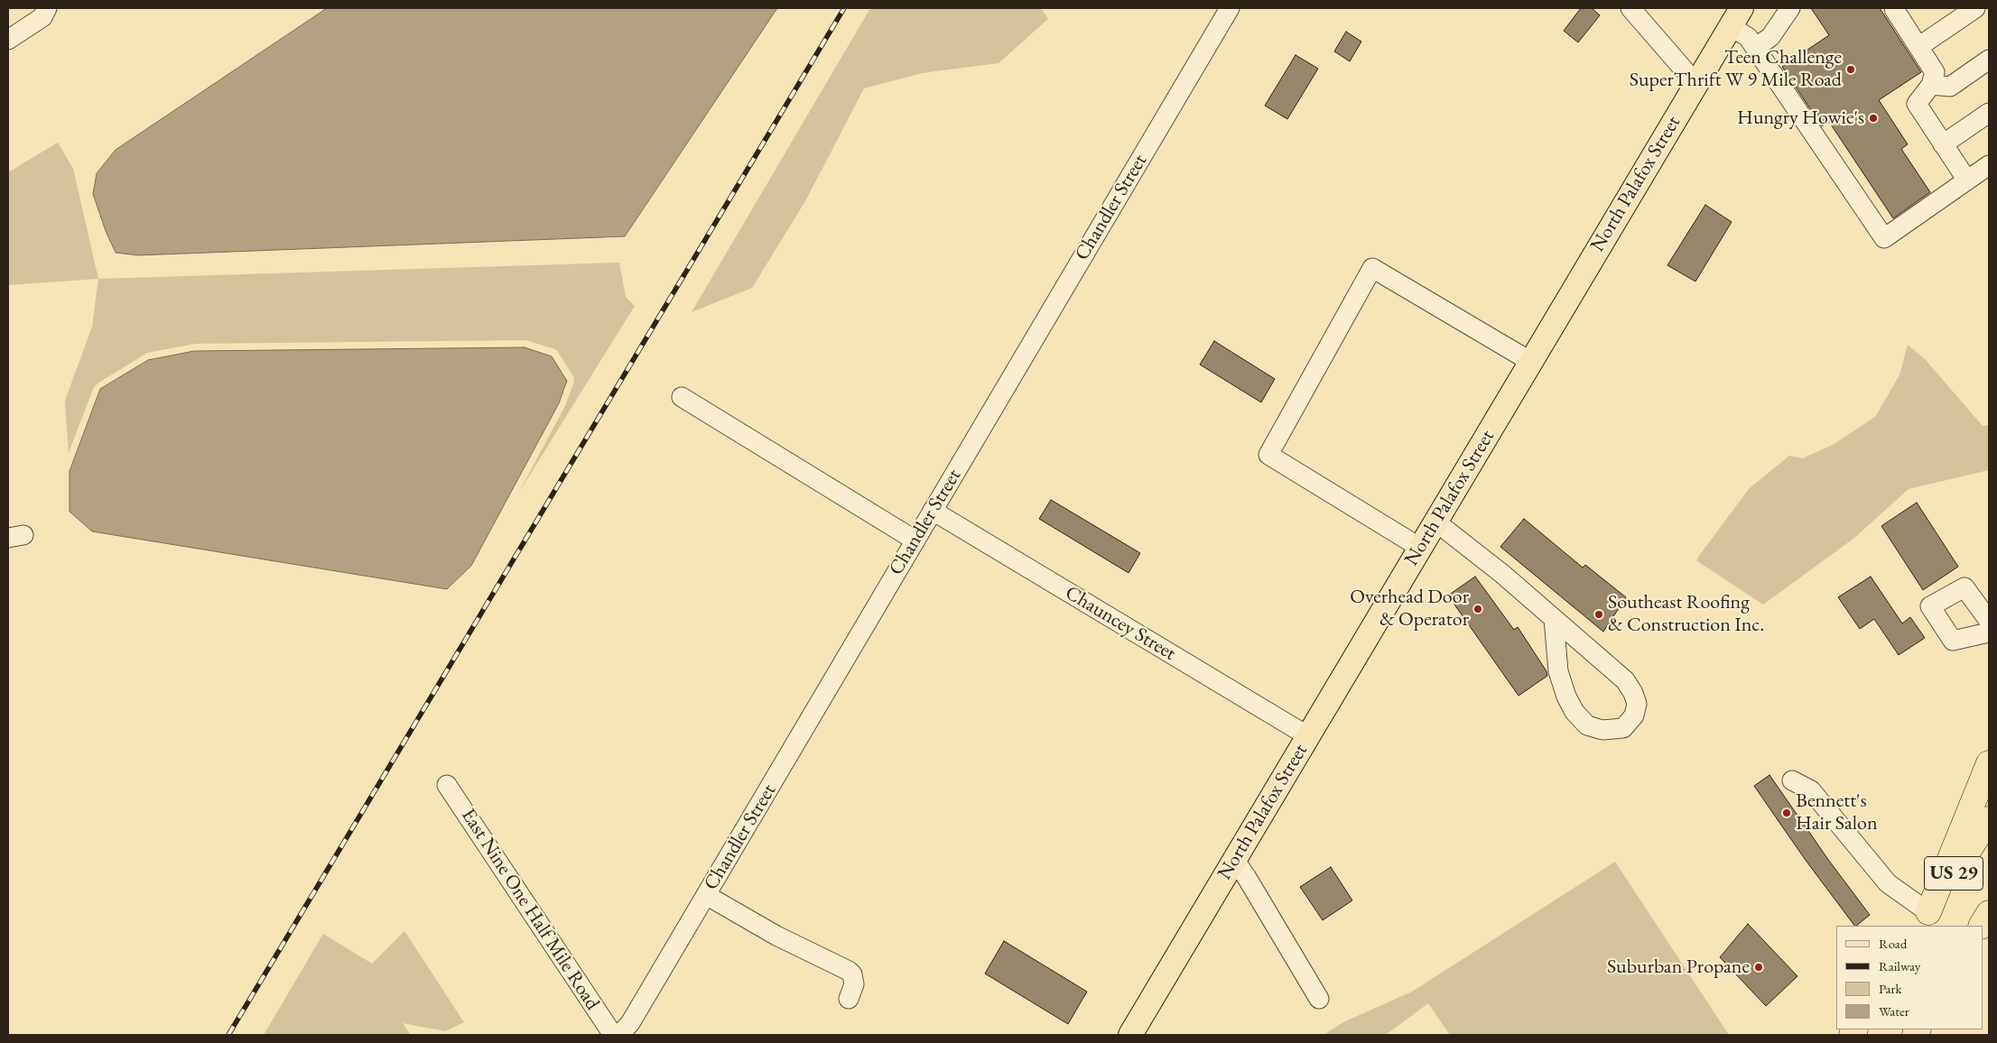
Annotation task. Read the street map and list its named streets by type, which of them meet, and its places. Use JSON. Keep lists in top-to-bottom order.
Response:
{
  "streets": {
    "highway": ["US 29"],
    "main road": ["North Palafox Street"],
    "street": ["Chandler Street", "Chauncey Street", "East Nine One Half Mile Road"]
  },
  "crossings": [
    ["North Palafox Street", "Chauncey Street"],
    ["Chandler Street", "Chauncey Street"]
  ],
  "places": [
    "Teen Challenge SuperThrift W 9 Mile Road",
    "Hungry Howie's",
    "Overhead Door & Operator",
    "Southeast Roofing & Construction Inc.",
    "Bennett's Hair Salon",
    "Suburban Propane"
  ],
  "legend": [
    "Road",
    "Railway",
    "Park",
    "Water"
  ]
}
